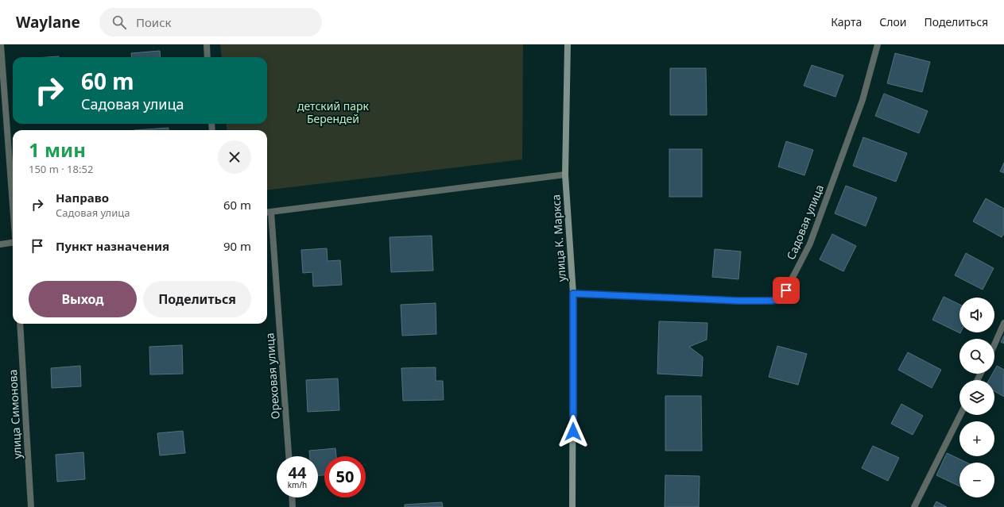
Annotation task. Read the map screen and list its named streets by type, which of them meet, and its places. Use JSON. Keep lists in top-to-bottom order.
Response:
{
  "streets": {
    "main road": ["улица К. Маркса"],
    "street": ["Садовая улица", "Ореховая улица", "улица Симонова"]
  },
  "crossings": [
    ["Садовая улица", "улица К. Маркса"]
  ],
  "parks": ["детский парк Берендей"],
  "page": {
    "header": "Waylane",
    "search": "Поиск",
    "nav": ["Карта", "Слои", "Поделиться"],
    "turn": ["60 m", "Садовая улица"],
    "heading": ["1 мин", "150 m · 18:52"],
    "list": [
      {
        "name": "Направо",
        "note": "Садовая улица",
        "value": "60 m"
      },
      {
        "name": "Пункт назначения",
        "value": "90 m"
      }
    ],
    "buttons": ["Выход", "Поделиться"],
    "map_buttons": ["+", "−"],
    "speed": "44 km/h",
    "limit": "50"
  }
}
